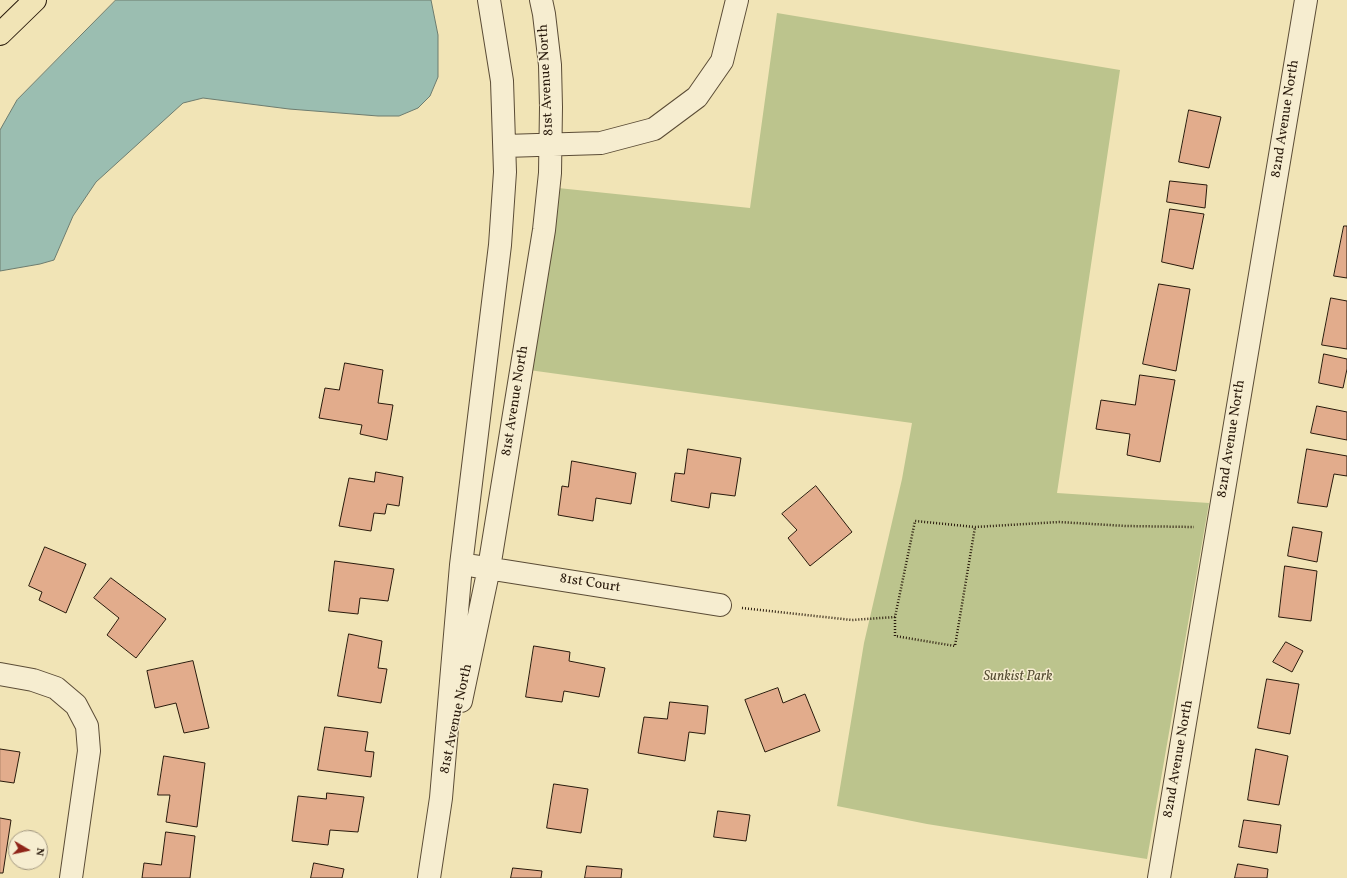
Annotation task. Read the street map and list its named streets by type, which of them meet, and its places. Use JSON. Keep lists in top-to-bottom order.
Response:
{
  "streets": {
    "street": ["81st Avenue North", "82nd Avenue North", "81st Court"]
  },
  "crossings": [
    ["81st Avenue North", "81st Court"]
  ],
  "parks": ["Sunkist Park"],
  "north": "right"
}
